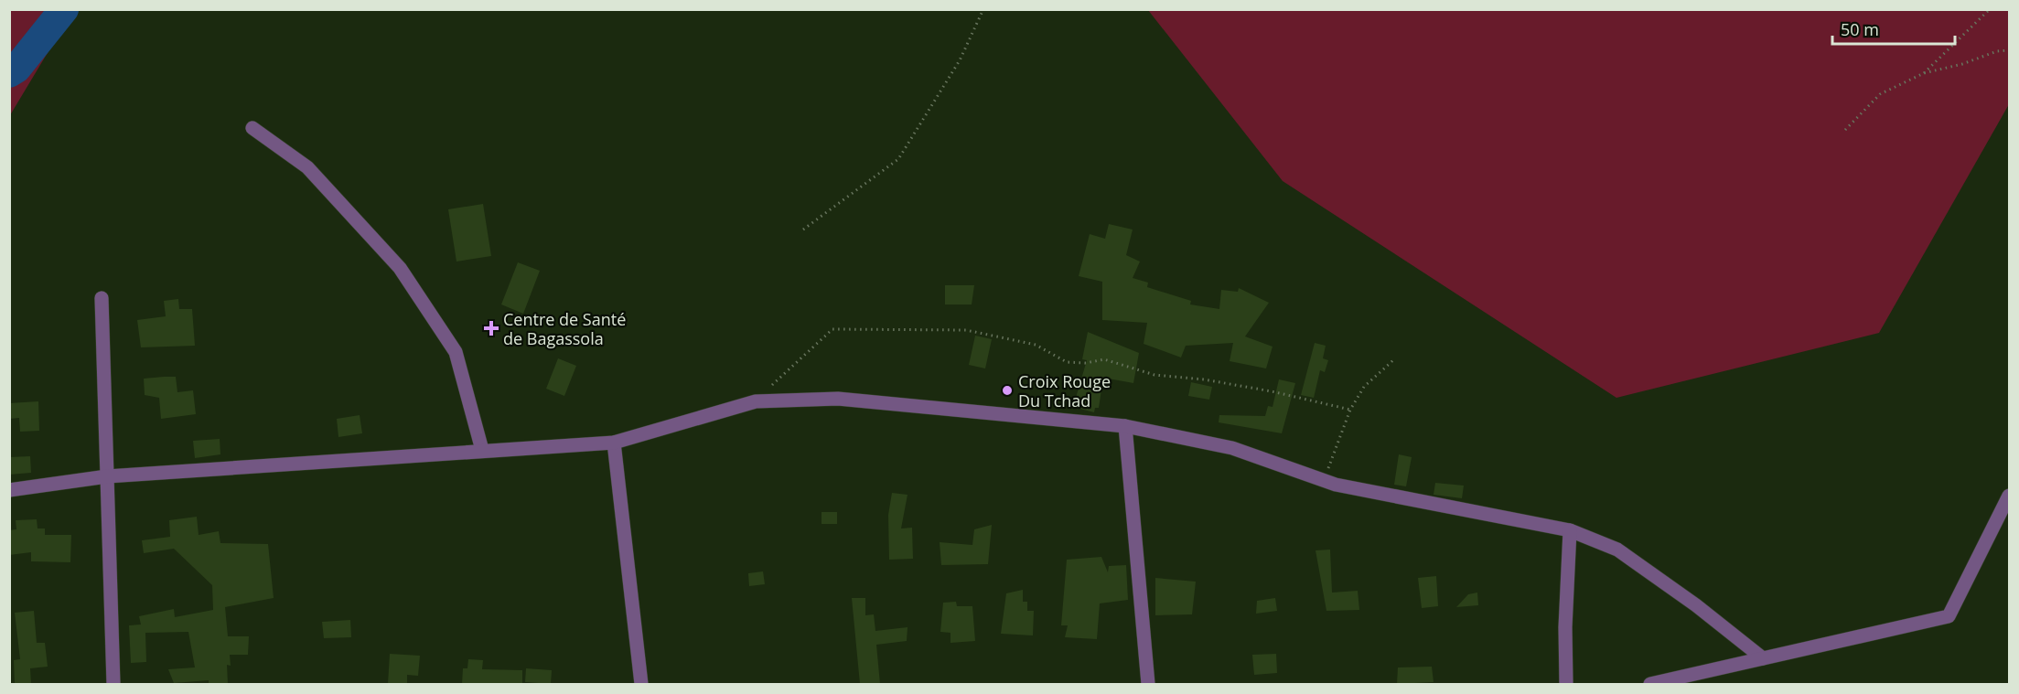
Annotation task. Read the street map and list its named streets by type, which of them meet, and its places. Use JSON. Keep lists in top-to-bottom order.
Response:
{
  "places": {
    "health": ["Centre de Santé de Bagassola"],
    "other": ["Croix Rouge Du Tchad"]
  },
  "scale_bar": "50 m"
}
